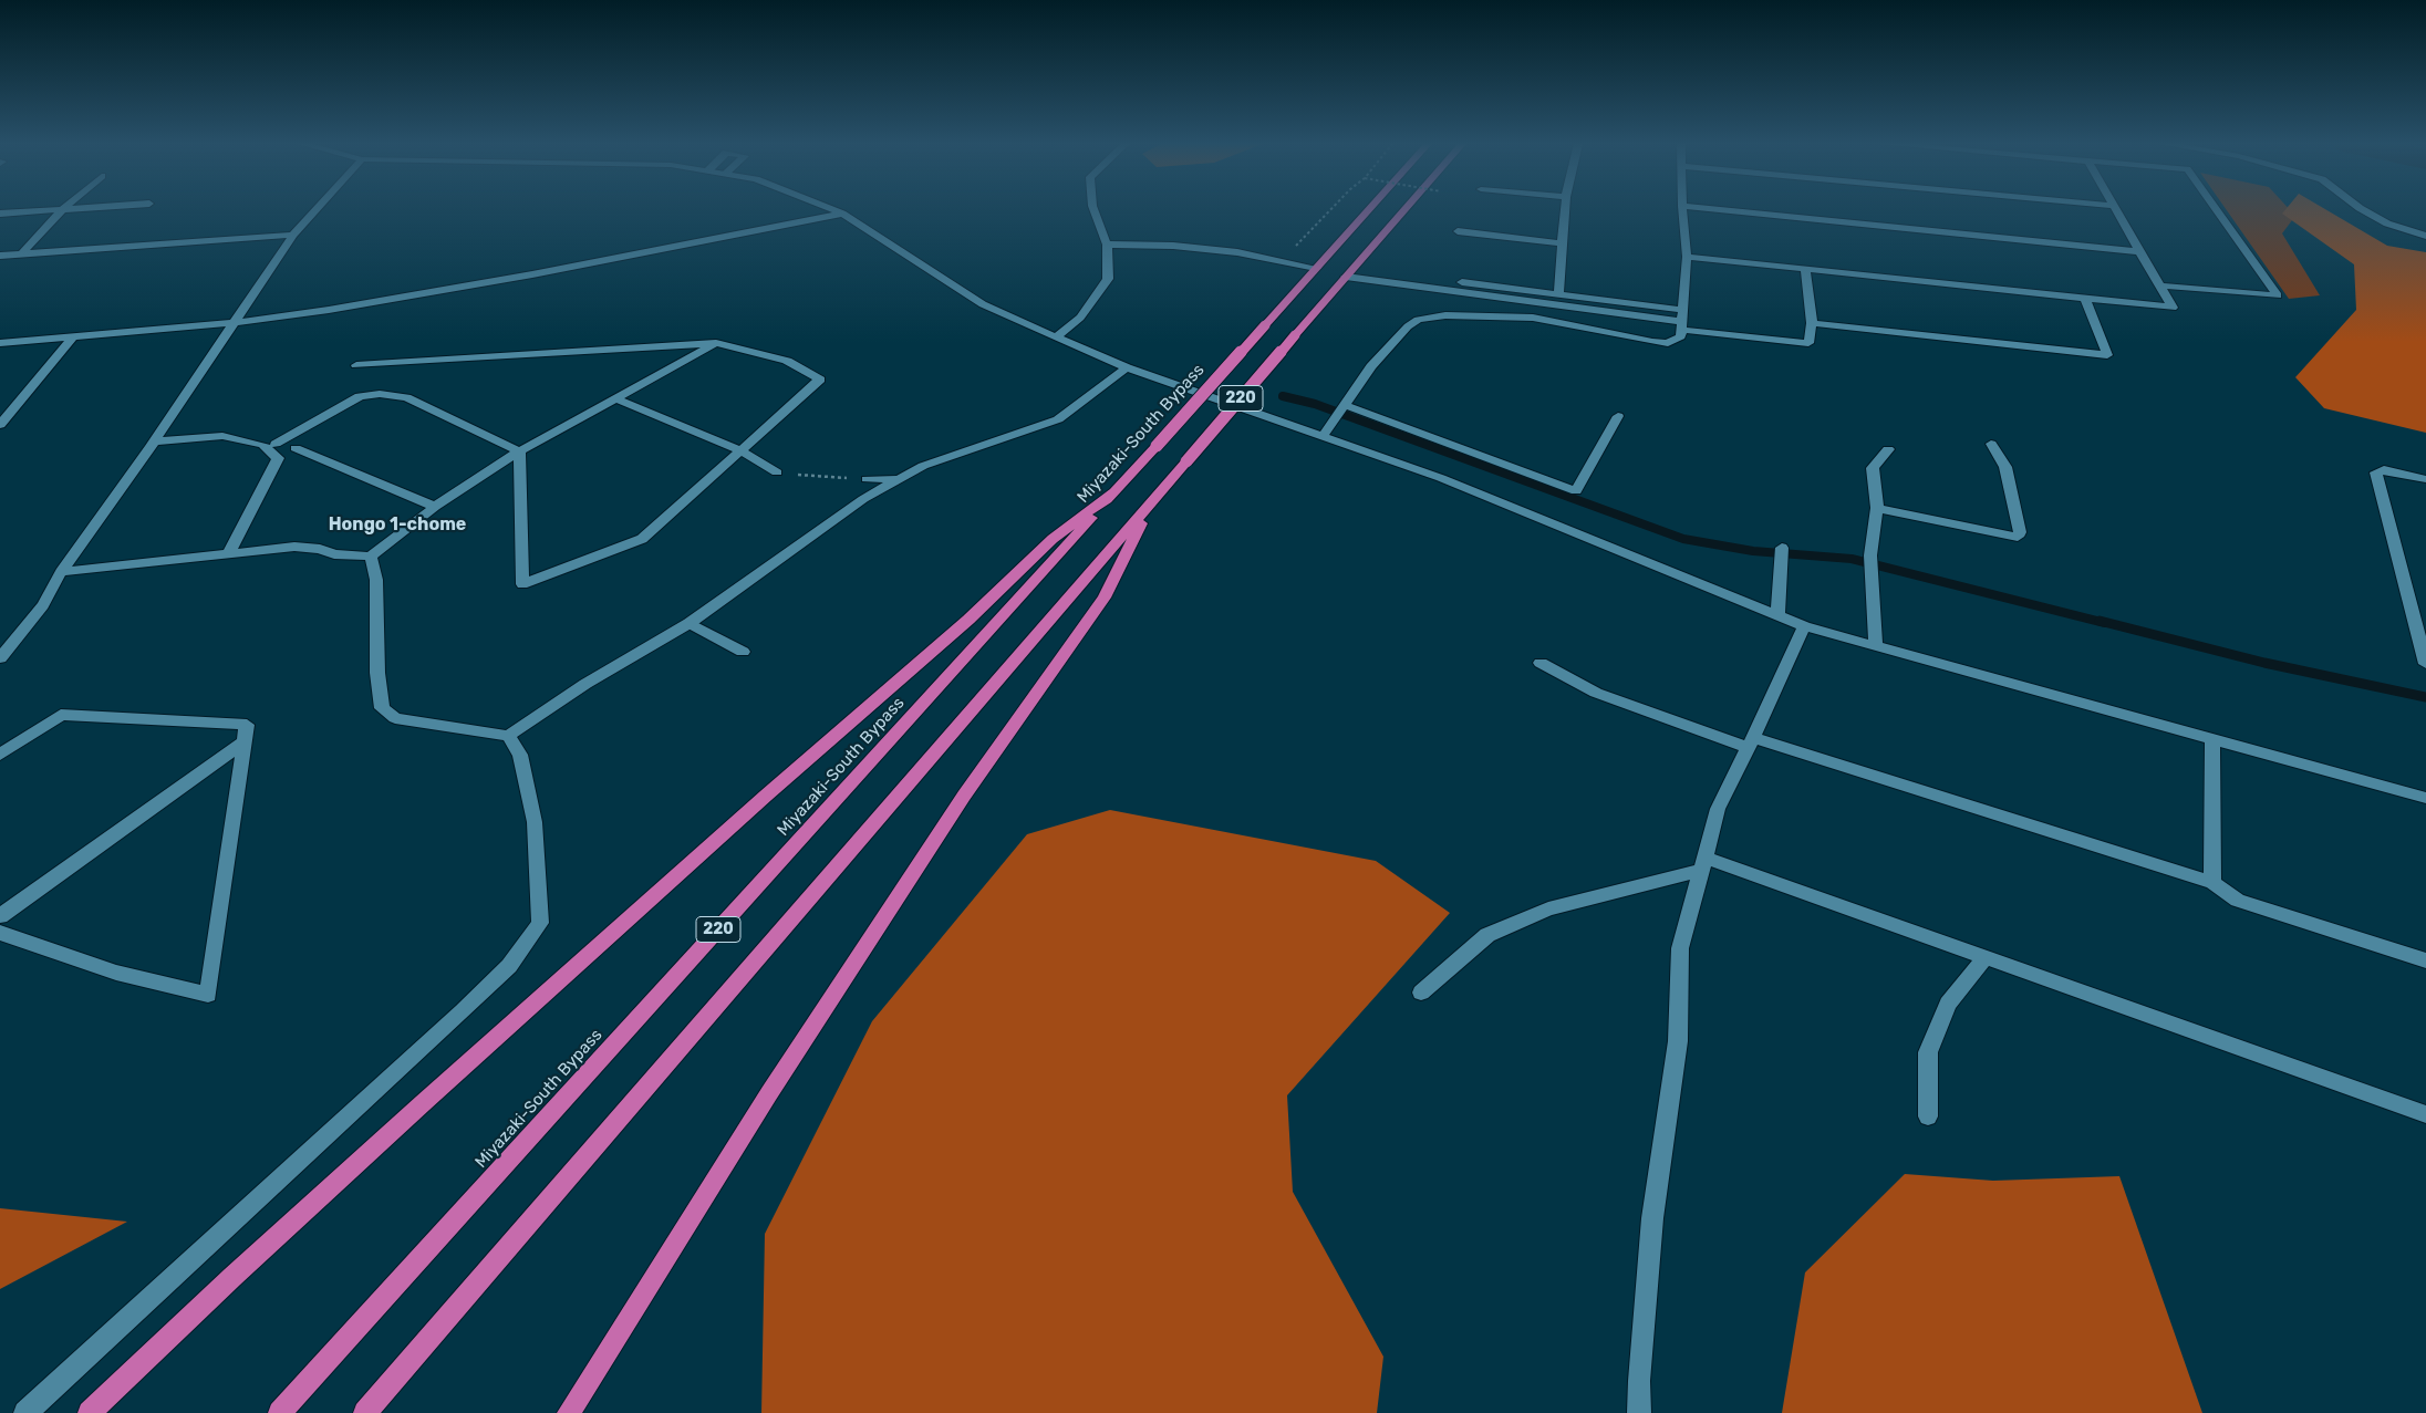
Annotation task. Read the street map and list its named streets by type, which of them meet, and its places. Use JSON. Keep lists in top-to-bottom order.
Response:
{
  "streets": {
    "highway": ["220", "Miyazaki-South Bypass"]
  },
  "districts": ["Hongo 1-chome"]
}
